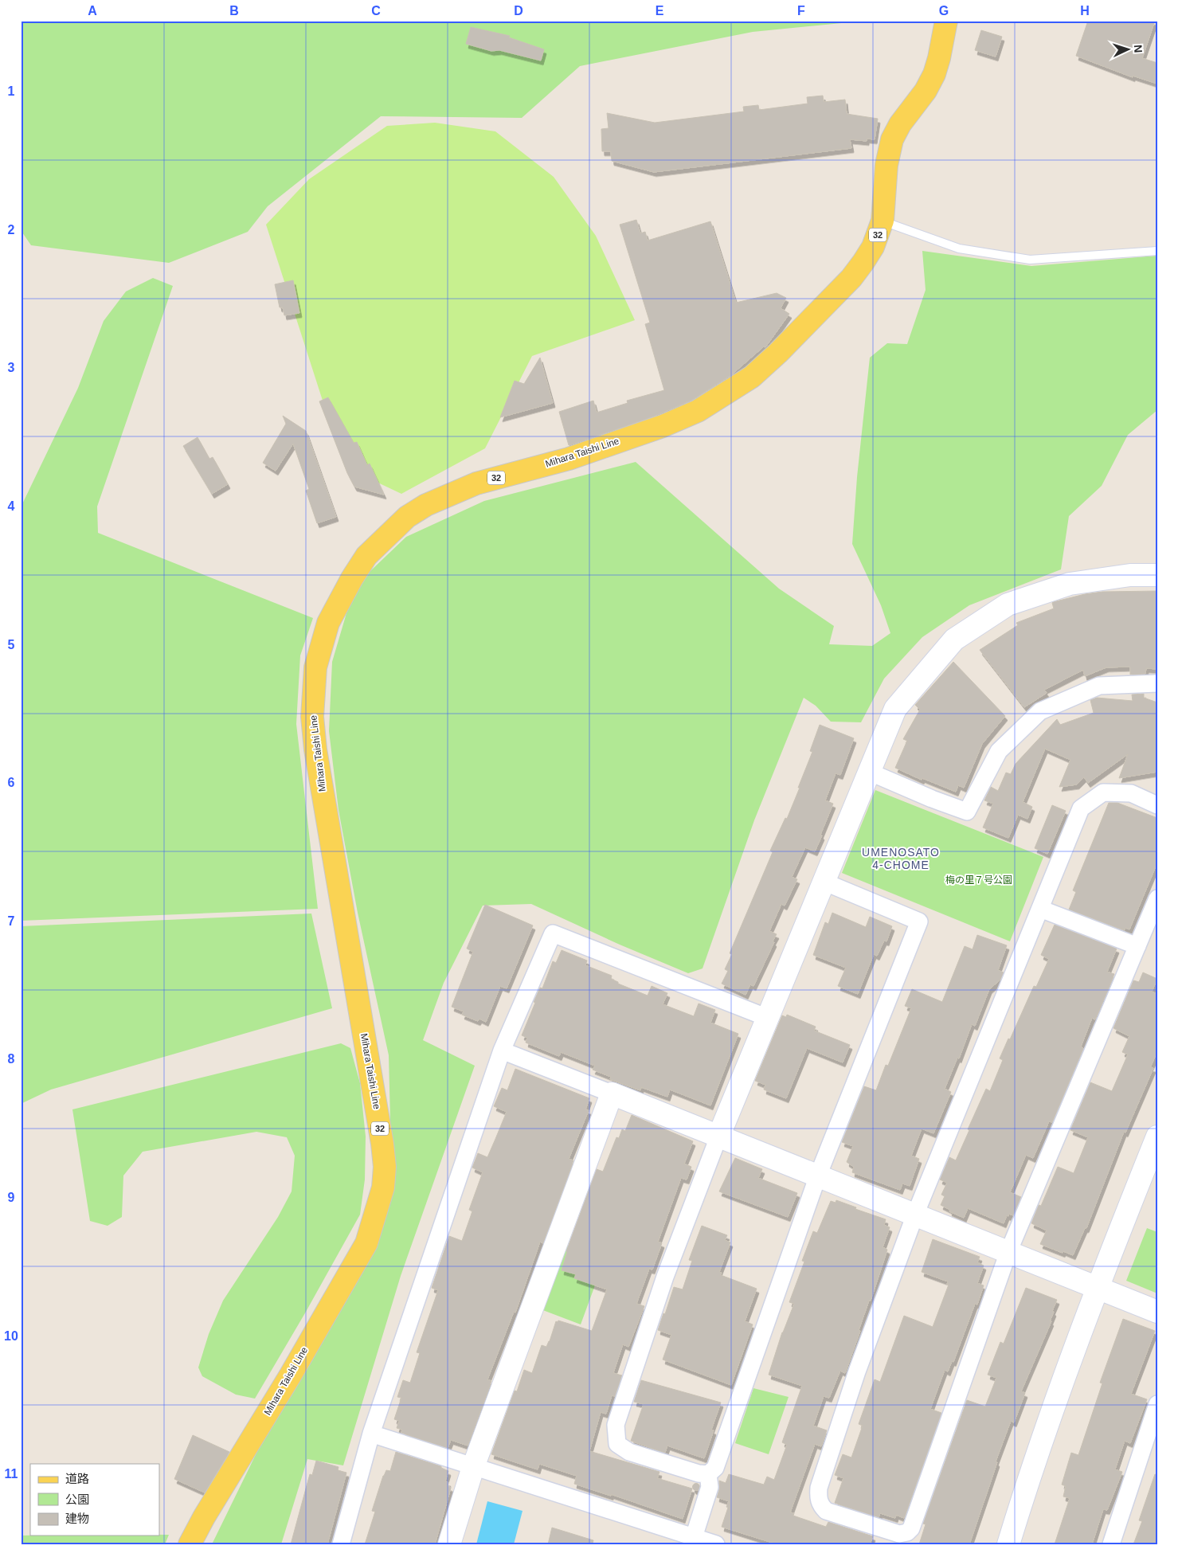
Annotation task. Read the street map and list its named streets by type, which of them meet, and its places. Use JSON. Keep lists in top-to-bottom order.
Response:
{
  "streets": {
    "main road": ["32", "Mihara Taishi Line"]
  },
  "districts": ["UMENOSATO 4-CHOME"],
  "parks": ["梅の里７号公園"],
  "legend": ["道路", "公園", "建物"],
  "north": "right",
  "grid": {
    "columns": [
      "A",
      "B",
      "C",
      "D",
      "E",
      "F",
      "G",
      "H"
    ],
    "rows": [
      "1",
      "2",
      "3",
      "4",
      "5",
      "6",
      "7",
      "8",
      "9",
      "10",
      "11"
    ]
  }
}
